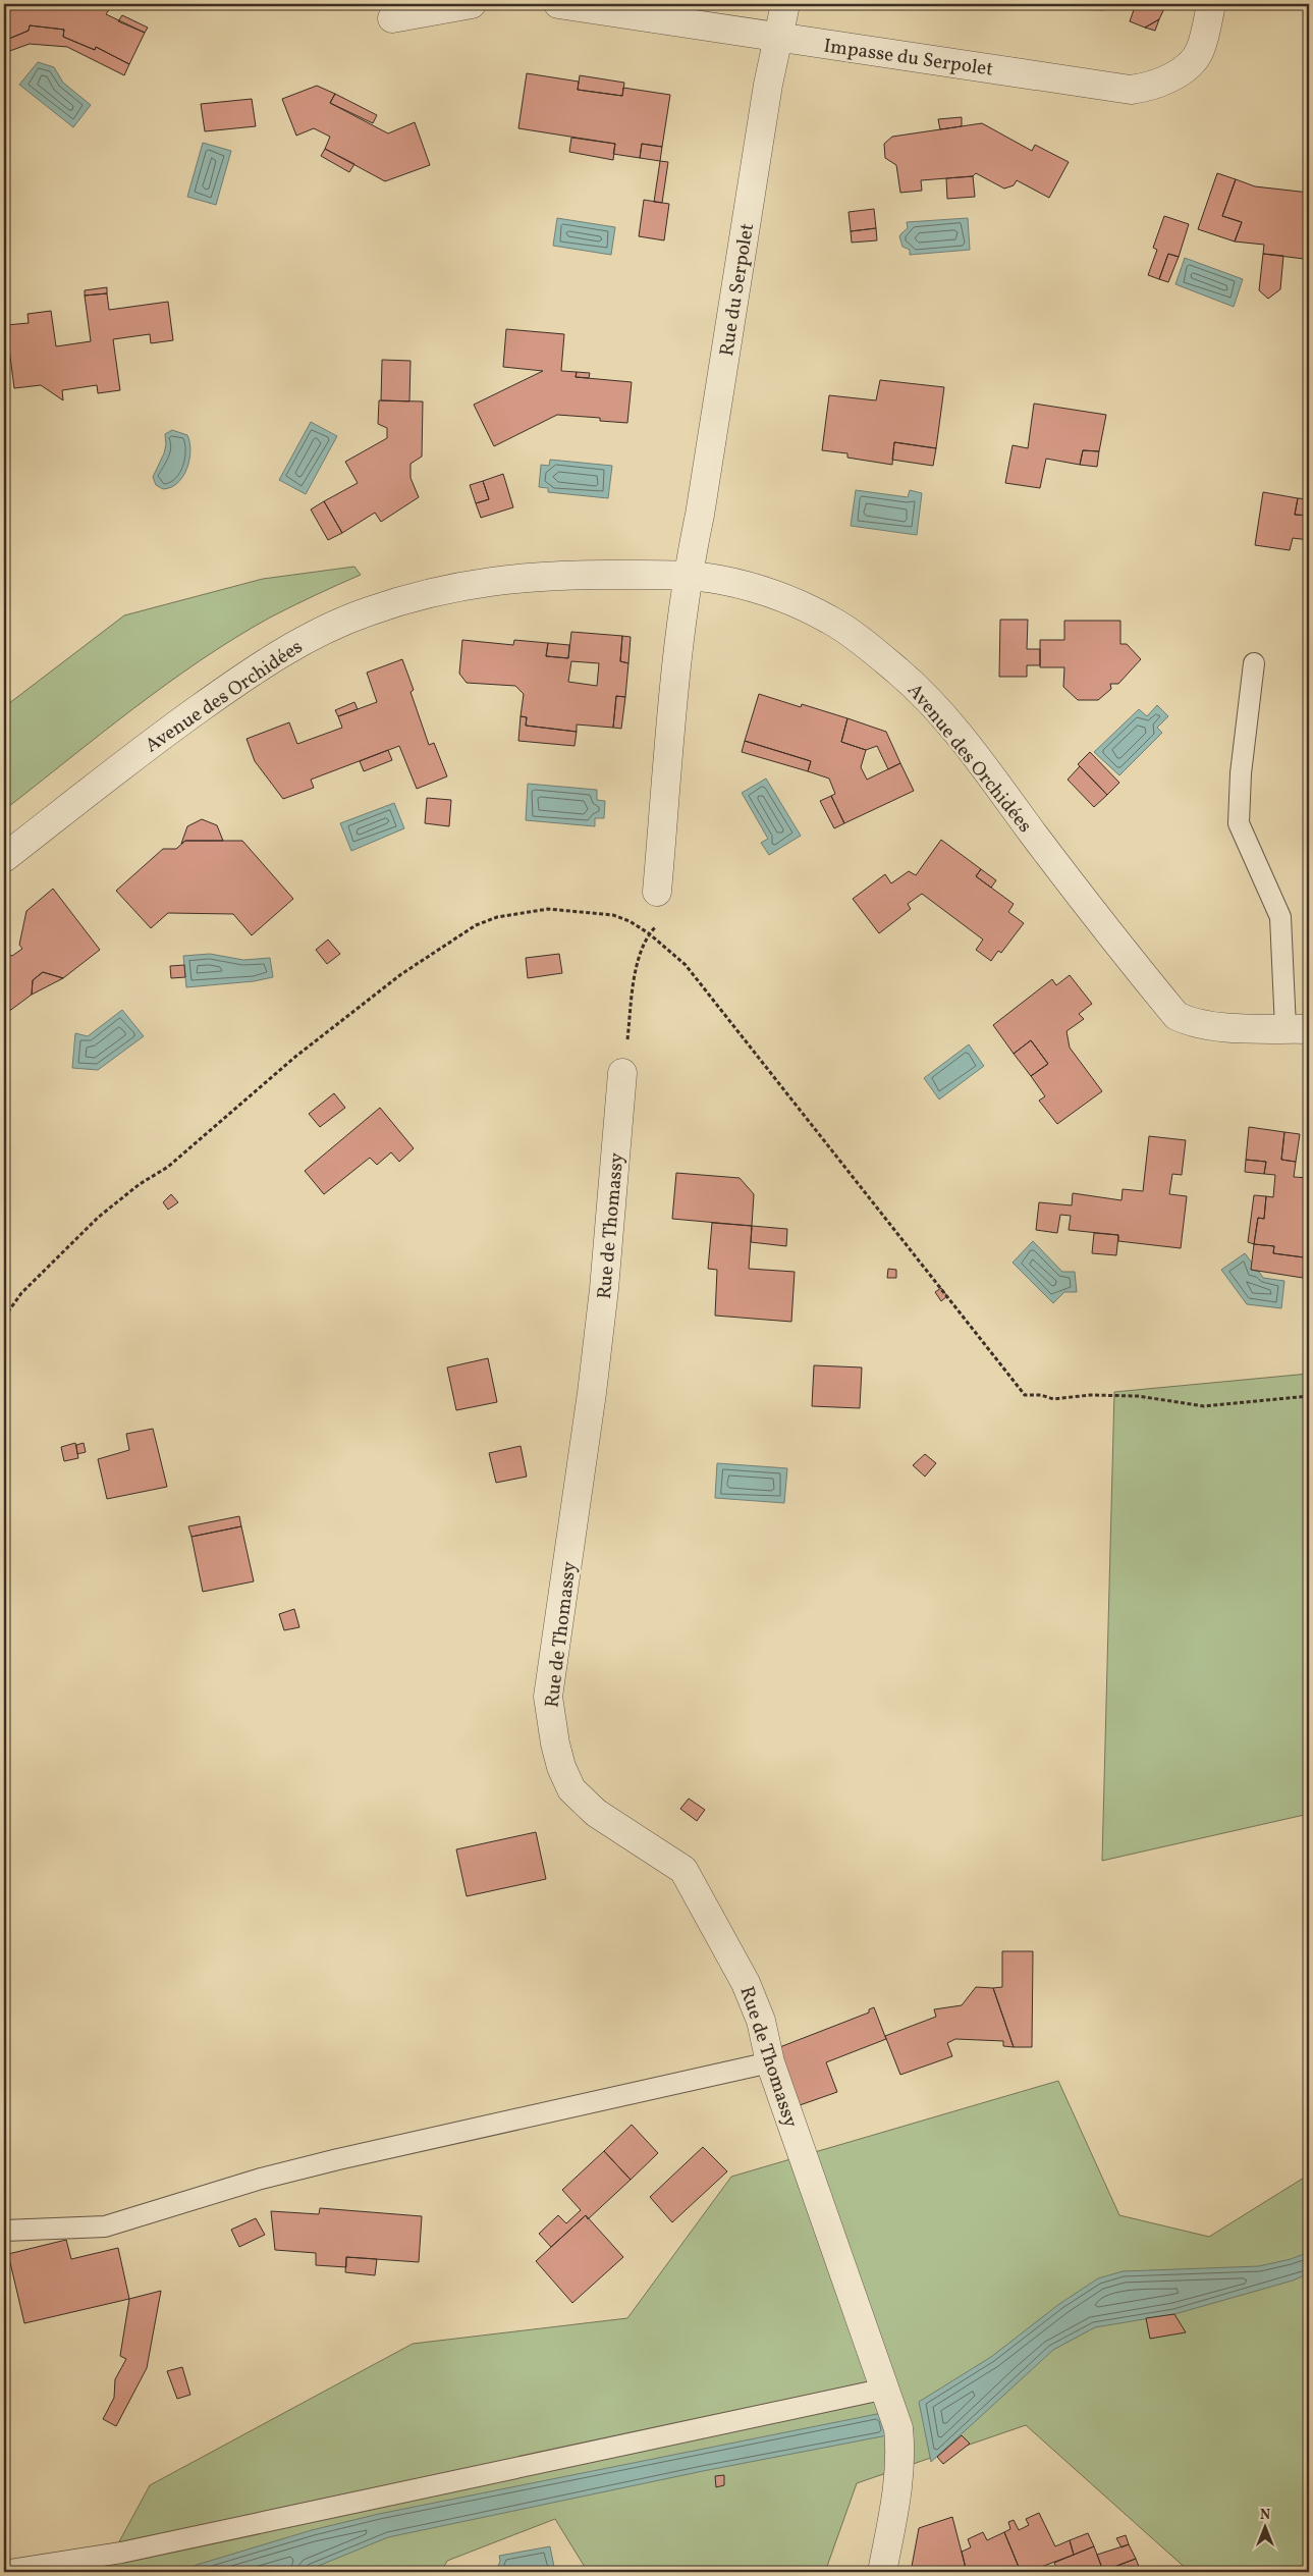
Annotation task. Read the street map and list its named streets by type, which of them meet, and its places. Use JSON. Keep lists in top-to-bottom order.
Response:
{
  "streets": {
    "street": [
      "Impasse du Serpolet",
      "Rue du Serpolet",
      "Avenue des Orchidées",
      "Rue de Thomassy"
    ]
  },
  "crossings": [
    ["Impasse du Serpolet", "Rue du Serpolet"],
    ["Rue du Serpolet", "Avenue des Orchidées"]
  ],
  "north": "top"
}
